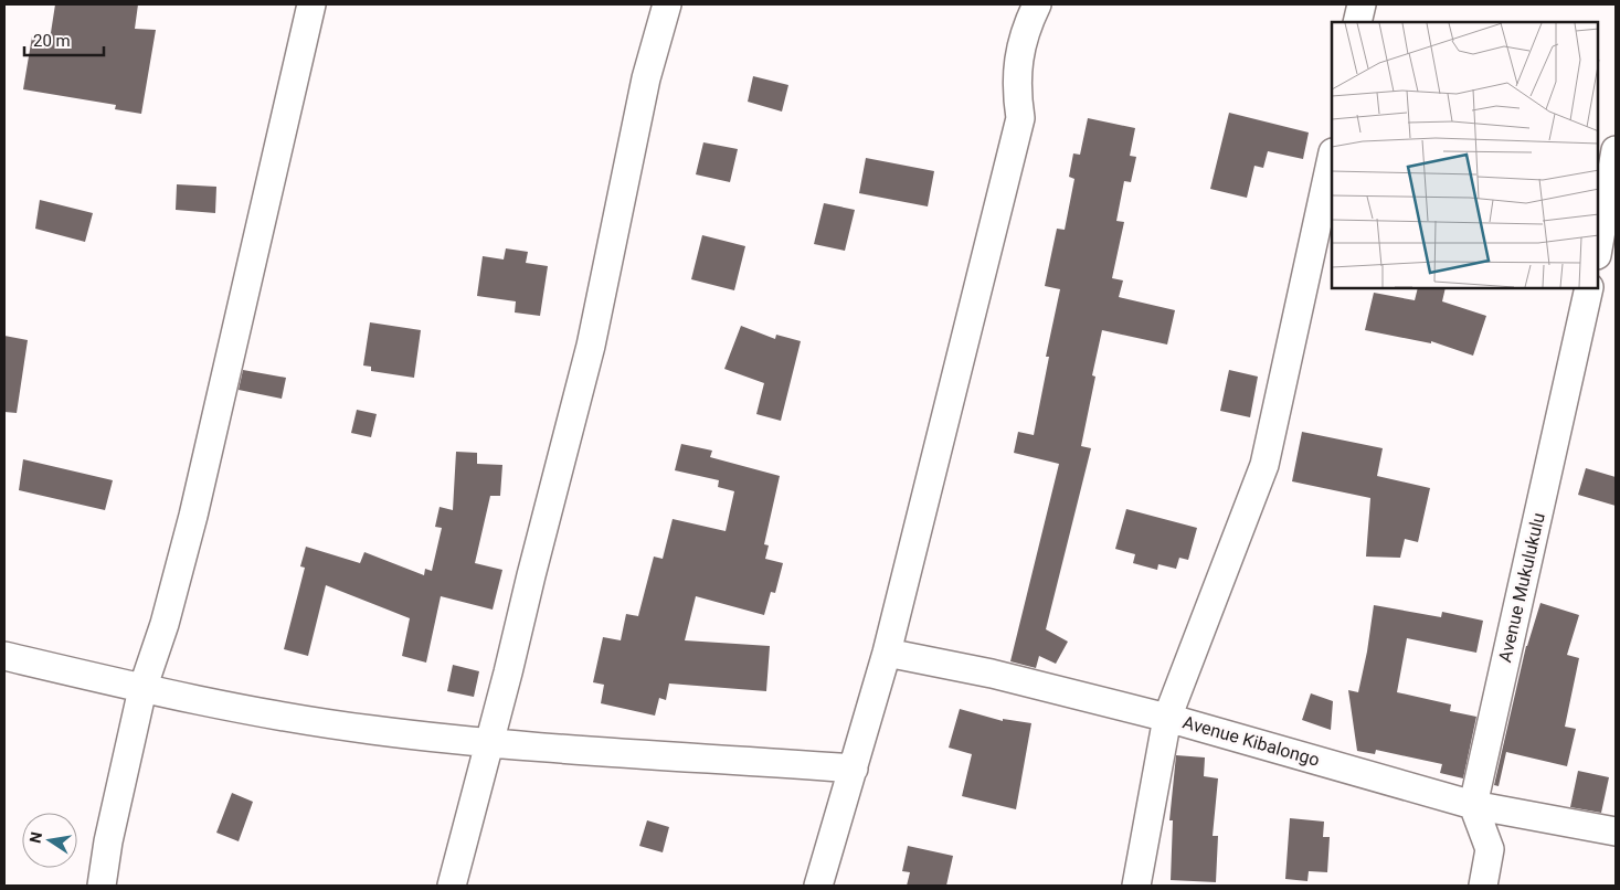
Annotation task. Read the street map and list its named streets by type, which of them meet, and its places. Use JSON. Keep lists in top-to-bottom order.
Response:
{
  "streets": {
    "street": ["Avenue Mukulukulu", "Avenue Kibalongo"]
  },
  "crossings": [
    ["Avenue Mukulukulu", "Avenue Kibalongo"]
  ],
  "scale_bar": "20 m",
  "north": "left"
}
